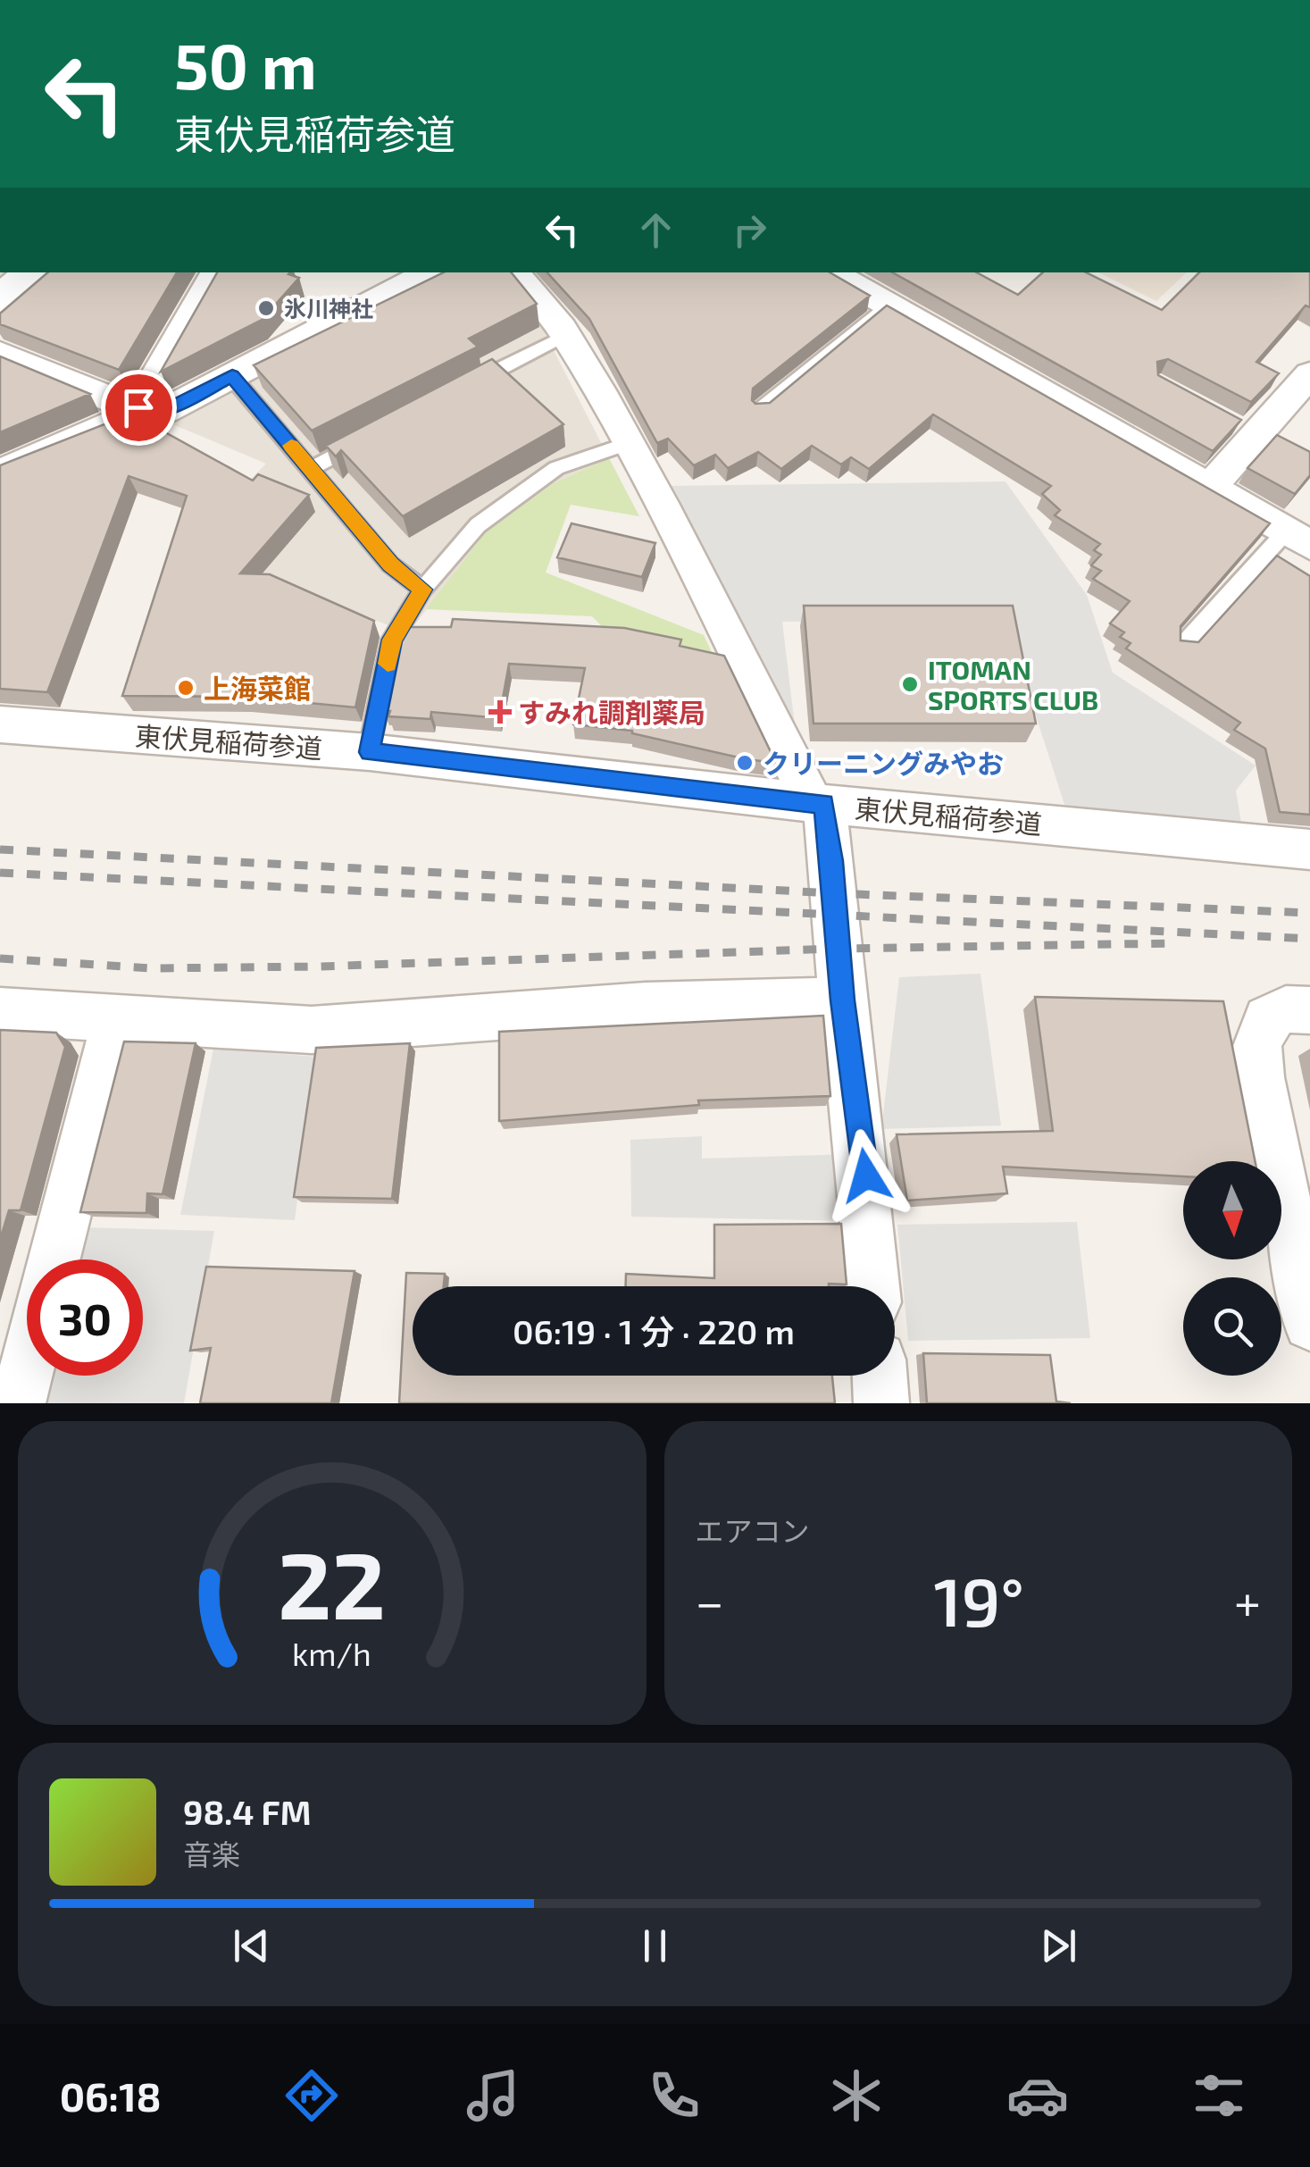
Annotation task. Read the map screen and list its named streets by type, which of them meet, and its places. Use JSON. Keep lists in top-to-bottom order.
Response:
{
  "streets": {
    "street": ["東伏見稲荷参道"]
  },
  "places": {
    "other": [
      "氷川神社",
      "ITOMAN SPORTS CLUB",
      "上海菜館",
      "クリーニングみやお"
    ],
    "health": ["すみれ調剤薬局"]
  },
  "north": "bottom",
  "page": {
    "turn": ["50 m", "東伏見稲荷参道"],
    "limit": "30",
    "trip": "06:19 · 1 分 · 220 m",
    "tile": "エアコン",
    "heat": ["−", "19°", "+"],
    "song": ["98.4 FM", "音楽"],
    "tabs": "06:18",
    "gauge": ["22", "km/h"]
  }
}
